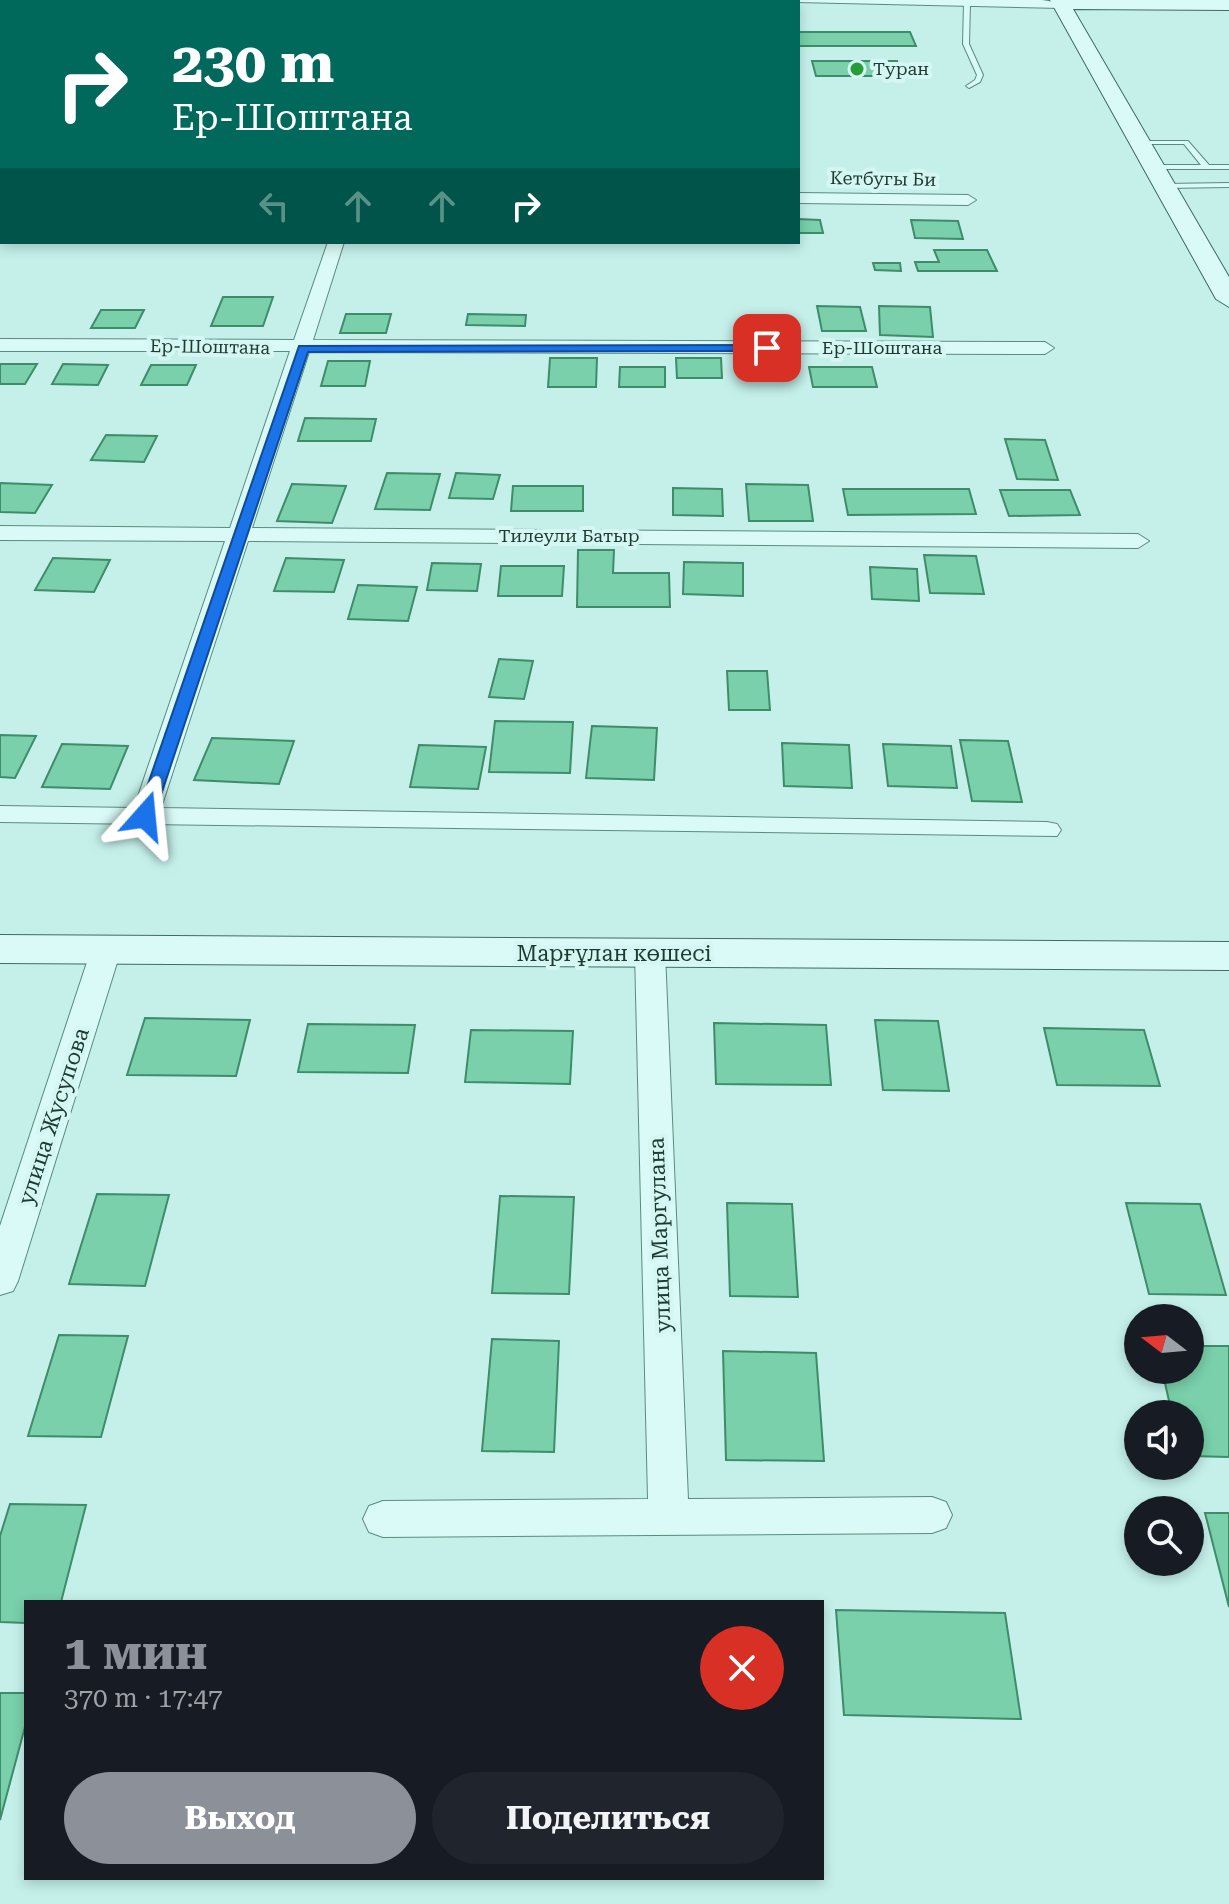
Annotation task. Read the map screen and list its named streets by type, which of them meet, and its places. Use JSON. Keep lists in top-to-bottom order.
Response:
{
  "streets": {
    "main road": ["Марғұлан көшесі"],
    "street": [
      "Кетбугы Би",
      "Ер-Шоштана",
      "Тилеули Батыр",
      "улица Жусупова",
      "улица Маргулана"
    ]
  },
  "crossings": [
    ["Марғұлан көшесі", "улица Жусупова"],
    ["Марғұлан көшесі", "улица Маргулана"]
  ],
  "places": ["Туран"],
  "north": "left",
  "page": {
    "turn": ["230 m", "Ер-Шоштана"],
    "heading": ["1 мин", "370 m · 17:47"],
    "buttons": ["Выход", "Поделиться"]
  }
}
